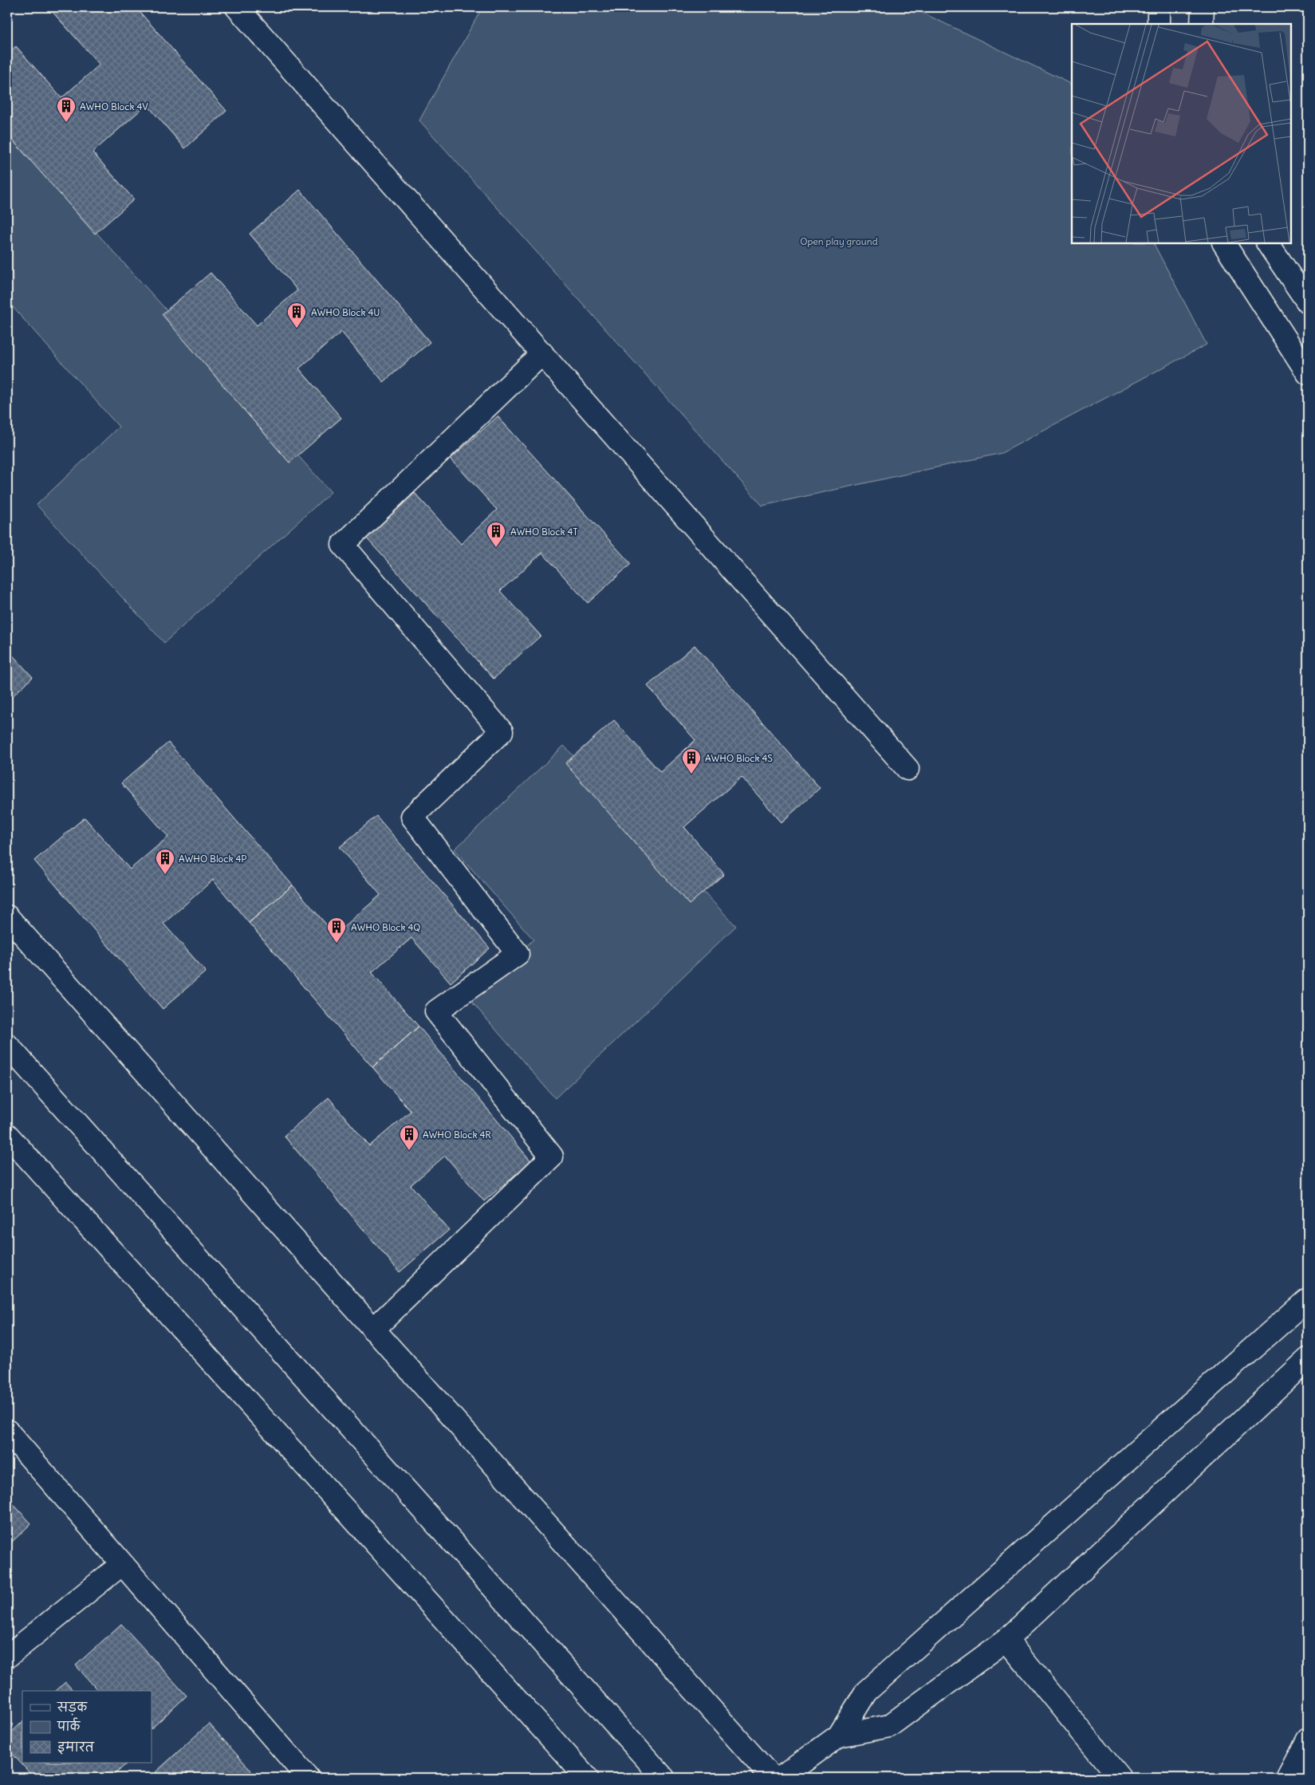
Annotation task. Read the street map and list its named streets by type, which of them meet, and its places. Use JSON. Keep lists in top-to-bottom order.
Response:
{
  "parks": ["Open play ground"],
  "places": {
    "building": [
      "AWHO Block 4V",
      "AWHO Block 4U",
      "AWHO Block 4T",
      "AWHO Block 4S",
      "AWHO Block 4P",
      "AWHO Block 4Q",
      "AWHO Block 4R"
    ]
  },
  "legend": ["सड़क", "पार्क", "इमारत"]
}
